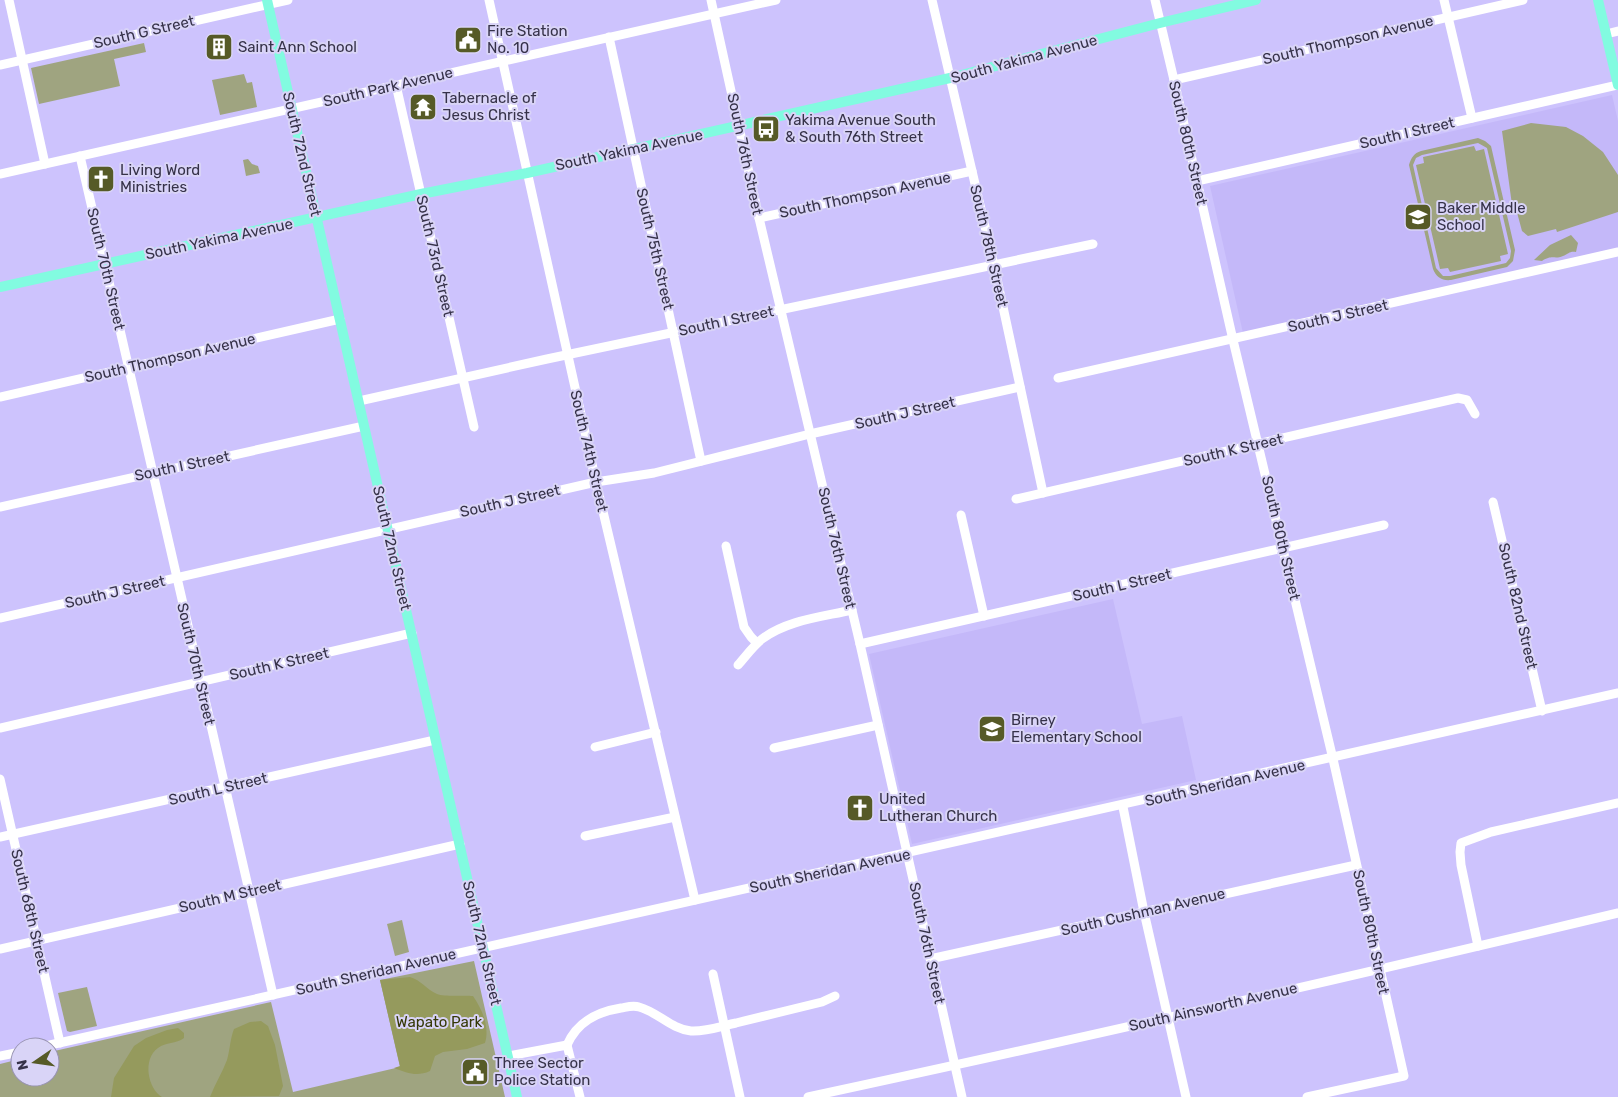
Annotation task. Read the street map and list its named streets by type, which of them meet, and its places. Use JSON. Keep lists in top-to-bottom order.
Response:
{
  "streets": {
    "main road": ["South Yakima Avenue", "South 72nd Street"],
    "street": [
      "South G Street",
      "South Thompson Avenue",
      "South Park Avenue",
      "South I Street",
      "South 80th Street",
      "South 76th Street",
      "South 78th Street",
      "South 75th Street",
      "South 73rd Street",
      "South 70th Street",
      "South J Street",
      "South K Street",
      "South 74th Street",
      "South L Street",
      "South 82nd Street",
      "South Sheridan Avenue",
      "South M Street",
      "South 68th Street",
      "South Cushman Avenue",
      "South Ainsworth Avenue"
    ]
  },
  "crossings": [
    ["South G Street", "South 72nd Street"],
    ["South Thompson Avenue", "South 80th Street"],
    ["South Thompson Avenue", "South 72nd Street"],
    ["South Thompson Avenue", "South 76th Street"],
    ["South Thompson Avenue", "South 78th Street"],
    ["South Thompson Avenue", "South 70th Street"],
    ["South Yakima Avenue", "South 80th Street"],
    ["South Yakima Avenue", "South 72nd Street"],
    ["South Yakima Avenue", "South 76th Street"],
    ["South Yakima Avenue", "South 78th Street"],
    ["South Yakima Avenue", "South 75th Street"],
    ["South Yakima Avenue", "South 73rd Street"],
    ["South Yakima Avenue", "South 70th Street"],
    ["South Yakima Avenue", "South 74th Street"],
    ["South Park Avenue", "South 72nd Street"],
    ["South Park Avenue", "South 76th Street"],
    ["South Park Avenue", "South 75th Street"],
    ["South Park Avenue", "South 73rd Street"],
    ["South Park Avenue", "South 70th Street"],
    ["South Park Avenue", "South 74th Street"],
    ["South I Street", "South 80th Street"],
    ["South I Street", "South 72nd Street"],
    ["South I Street", "South 76th Street"],
    ["South I Street", "South 78th Street"],
    ["South I Street", "South 75th Street"],
    ["South I Street", "South 73rd Street"],
    ["South I Street", "South 70th Street"],
    ["South I Street", "South 74th Street"],
    ["South 80th Street", "South J Street"],
    ["South 80th Street", "South K Street"],
    ["South 80th Street", "South L Street"],
    ["South 80th Street", "South Sheridan Avenue"],
    ["South 80th Street", "South Cushman Avenue"],
    ["South 80th Street", "South Ainsworth Avenue"],
    ["South 72nd Street", "South J Street"],
    ["South 72nd Street", "South K Street"],
    ["South 72nd Street", "South L Street"],
    ["South 72nd Street", "South Sheridan Avenue"],
    ["South 72nd Street", "South M Street"],
    ["South 76th Street", "South J Street"],
    ["South 76th Street", "South L Street"],
    ["South 76th Street", "South Sheridan Avenue"],
    ["South 76th Street", "South Cushman Avenue"],
    ["South 76th Street", "South Ainsworth Avenue"],
    ["South 78th Street", "South J Street"],
    ["South 78th Street", "South K Street"],
    ["South 75th Street", "South J Street"],
    ["South 70th Street", "South J Street"],
    ["South 70th Street", "South K Street"],
    ["South 70th Street", "South L Street"],
    ["South 70th Street", "South Sheridan Avenue"],
    ["South 70th Street", "South M Street"],
    ["South J Street", "South 74th Street"],
    ["South 74th Street", "South Sheridan Avenue"],
    ["South L Street", "South 68th Street"],
    ["South 82nd Street", "South Sheridan Avenue"],
    ["South M Street", "South 68th Street"]
  ],
  "parks": ["Wapato Park"],
  "places": {
    "public building": ["Fire Station No. 10", "Three Sector Police Station"],
    "building": ["Saint Ann School"],
    "temple": ["Tabernacle of Jesus Christ"],
    "bus stop": ["Yakima Avenue South & South 76th Street"],
    "church": ["Living Word Ministries", "United Lutheran Church"],
    "school or university": ["Baker Middle School", "Birney Elementary School"]
  },
  "north": "left"
}
